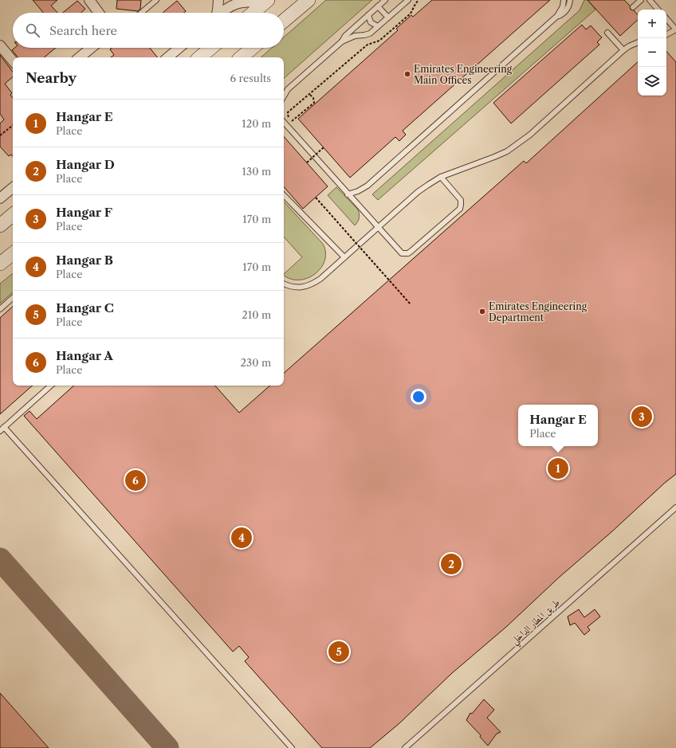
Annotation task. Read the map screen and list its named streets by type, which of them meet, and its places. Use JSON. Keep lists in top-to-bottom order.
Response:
{
  "streets": {
    "lane": ["طريق المطار الداخلي"]
  },
  "places": ["Emirates Engineering Main Offices", "Emirates Engineering Department"],
  "page": {
    "map_buttons": ["+", "−"],
    "search": "Search here",
    "heading": ["Nearby", "6 results"],
    "list": [
      {
        "mark": "1",
        "name": "Hangar E",
        "note": "Place",
        "value": "120 m"
      },
      {
        "mark": "2",
        "name": "Hangar D",
        "note": "Place",
        "value": "130 m"
      },
      {
        "mark": "3",
        "name": "Hangar F",
        "note": "Place",
        "value": "170 m"
      },
      {
        "mark": "4",
        "name": "Hangar B",
        "note": "Place",
        "value": "170 m"
      },
      {
        "mark": "5",
        "name": "Hangar C",
        "note": "Place",
        "value": "210 m"
      },
      {
        "mark": "6",
        "name": "Hangar A",
        "note": "Place",
        "value": "230 m"
      }
    ],
    "popup": ["Hangar E", "Place"],
    "pins": [
      "3",
      "1",
      "6",
      "4",
      "2",
      "5"
    ]
  }
}
